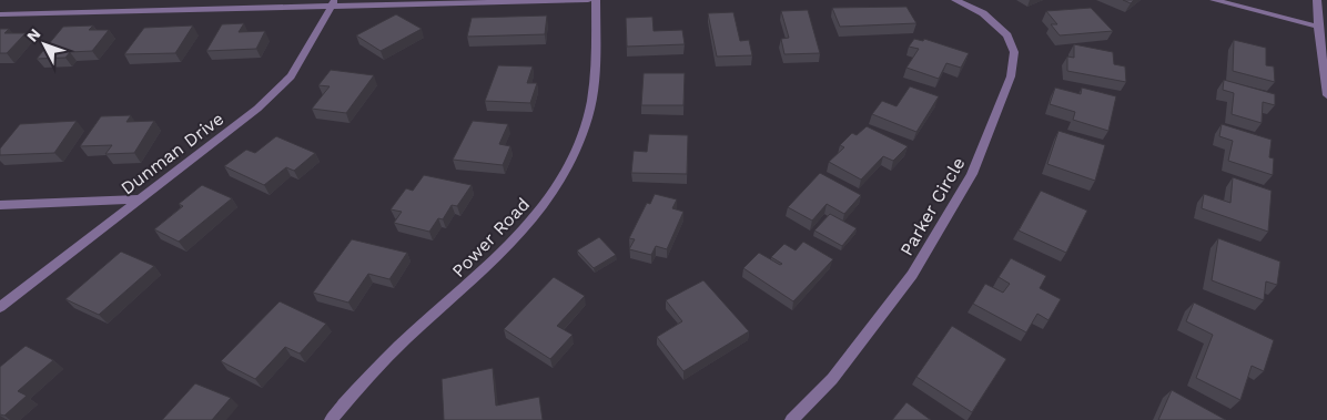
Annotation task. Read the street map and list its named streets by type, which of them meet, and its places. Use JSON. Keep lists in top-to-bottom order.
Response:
{
  "streets": {
    "street": ["Dunman Drive", "Parker Circle", "Power Road"]
  },
  "north": "top left"
}
